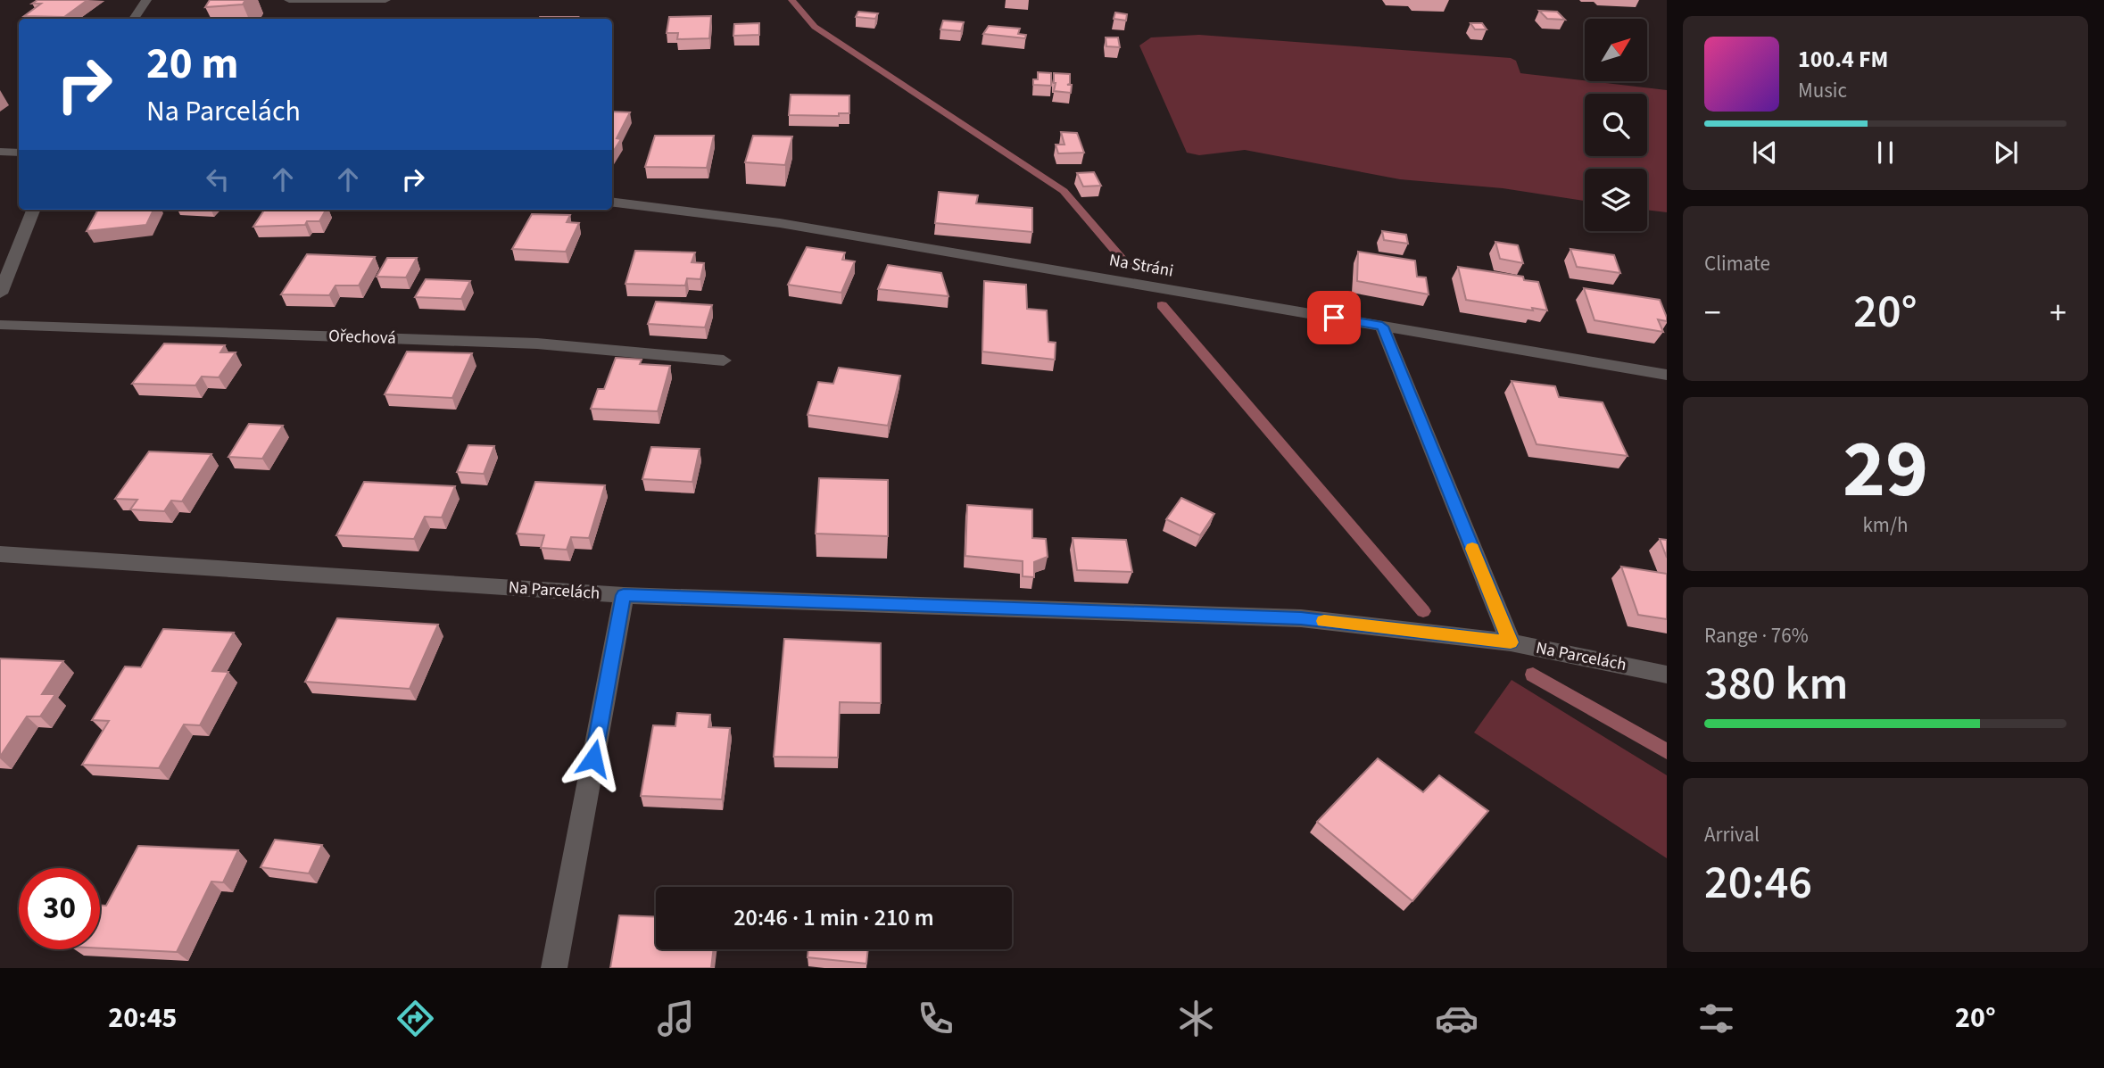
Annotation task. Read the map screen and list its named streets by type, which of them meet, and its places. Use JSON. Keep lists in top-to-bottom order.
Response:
{
  "streets": {
    "street": ["Na Stráni", "Ořechová", "Na Parcelách"]
  },
  "north": "top right",
  "page": {
    "turn": ["20 m", "Na Parcelách"],
    "song": ["100.4 FM", "Music"],
    "tile": [
      "Climate",
      ["29", "km/h"],
      ["Range · 76%", "380 km"],
      ["Arrival", "20:46"]
    ],
    "heat": ["−", "20°", "+"],
    "limit": "30",
    "trip": "20:46 · 1 min · 210 m",
    "tabs": ["20:45", "20°"]
  }
}
